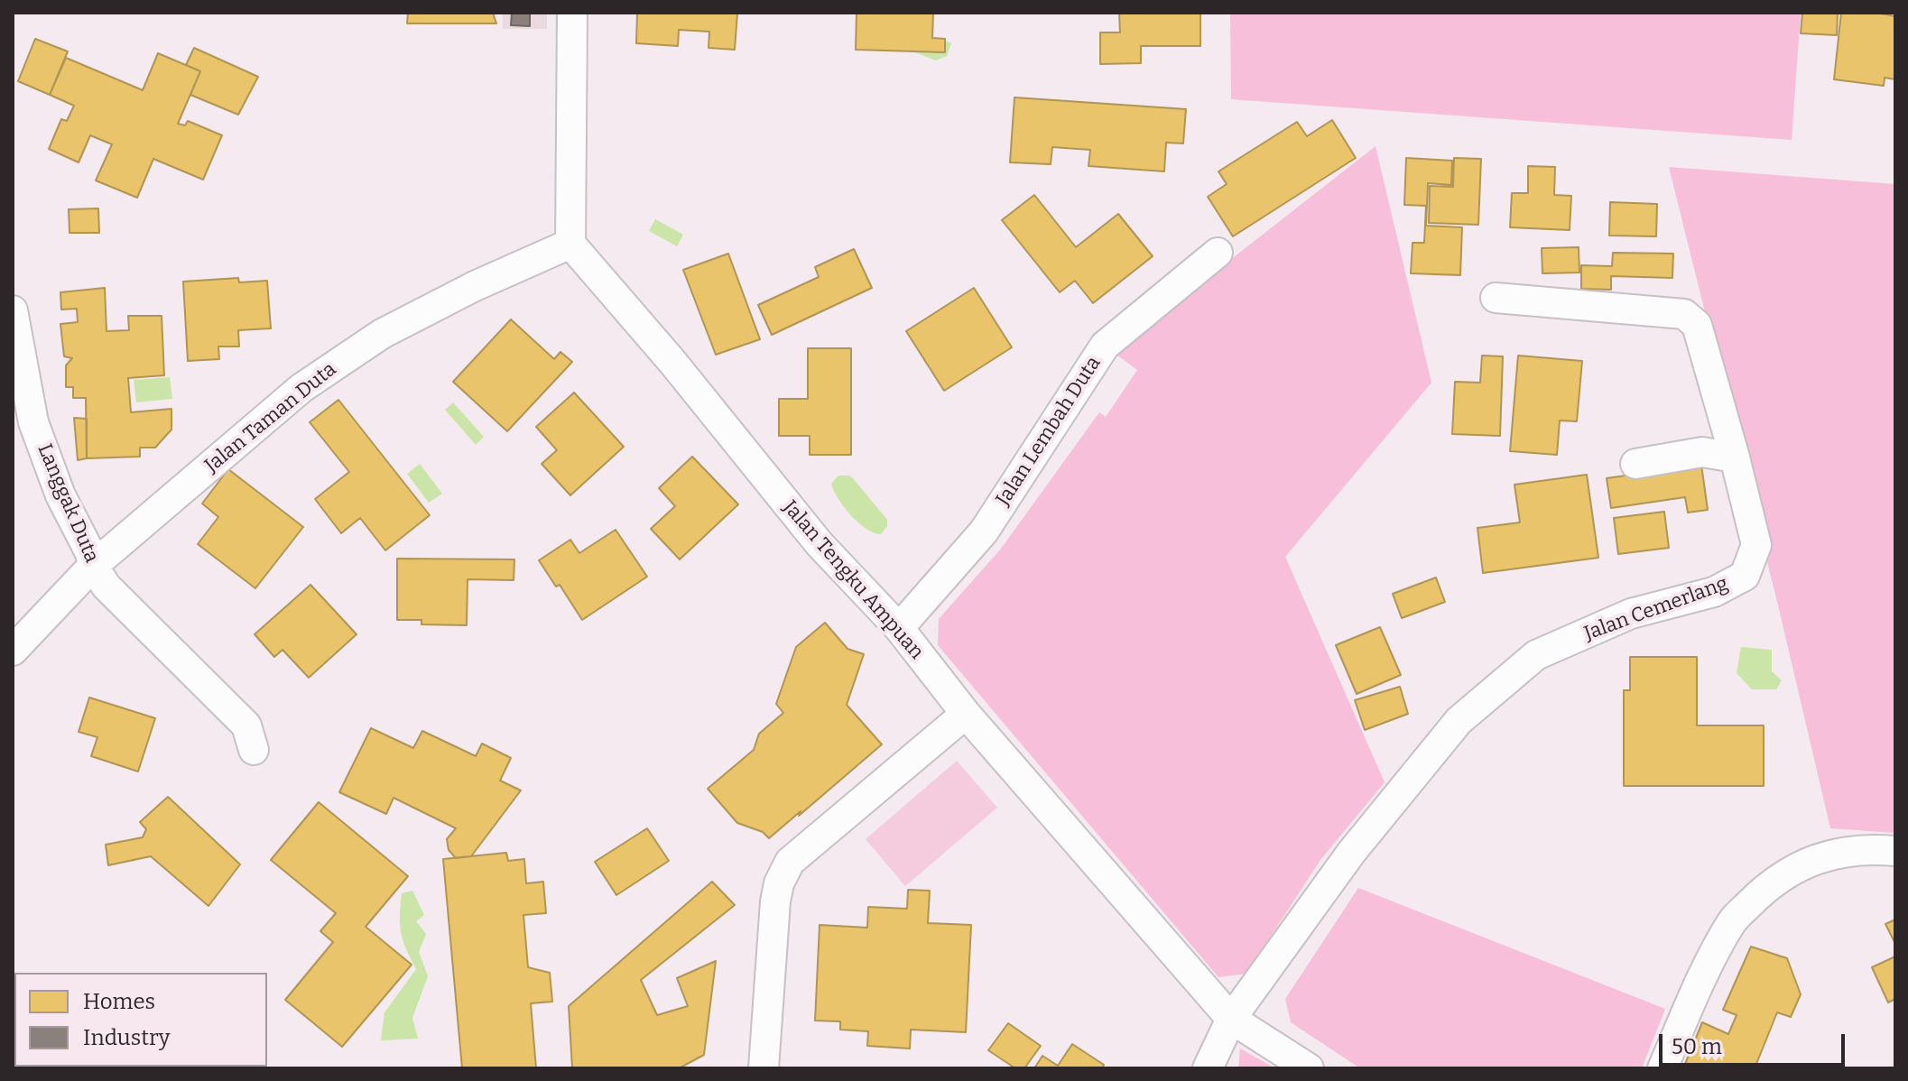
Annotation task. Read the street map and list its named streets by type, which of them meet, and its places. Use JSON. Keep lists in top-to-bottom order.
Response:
{
  "streets": {
    "street": [
      "Jalan Taman Duta",
      "Jalan Lembah Duta",
      "Langgak Duta",
      "Jalan Tengku Ampuan",
      "Jalan Cemerlang"
    ]
  },
  "crossings": [
    ["Jalan Taman Duta", "Langgak Duta"],
    ["Jalan Taman Duta", "Jalan Tengku Ampuan"],
    ["Jalan Lembah Duta", "Jalan Tengku Ampuan"],
    ["Jalan Tengku Ampuan", "Jalan Cemerlang"]
  ],
  "legend": ["Homes", "Industry"],
  "scale_bar": "50 m"
}
